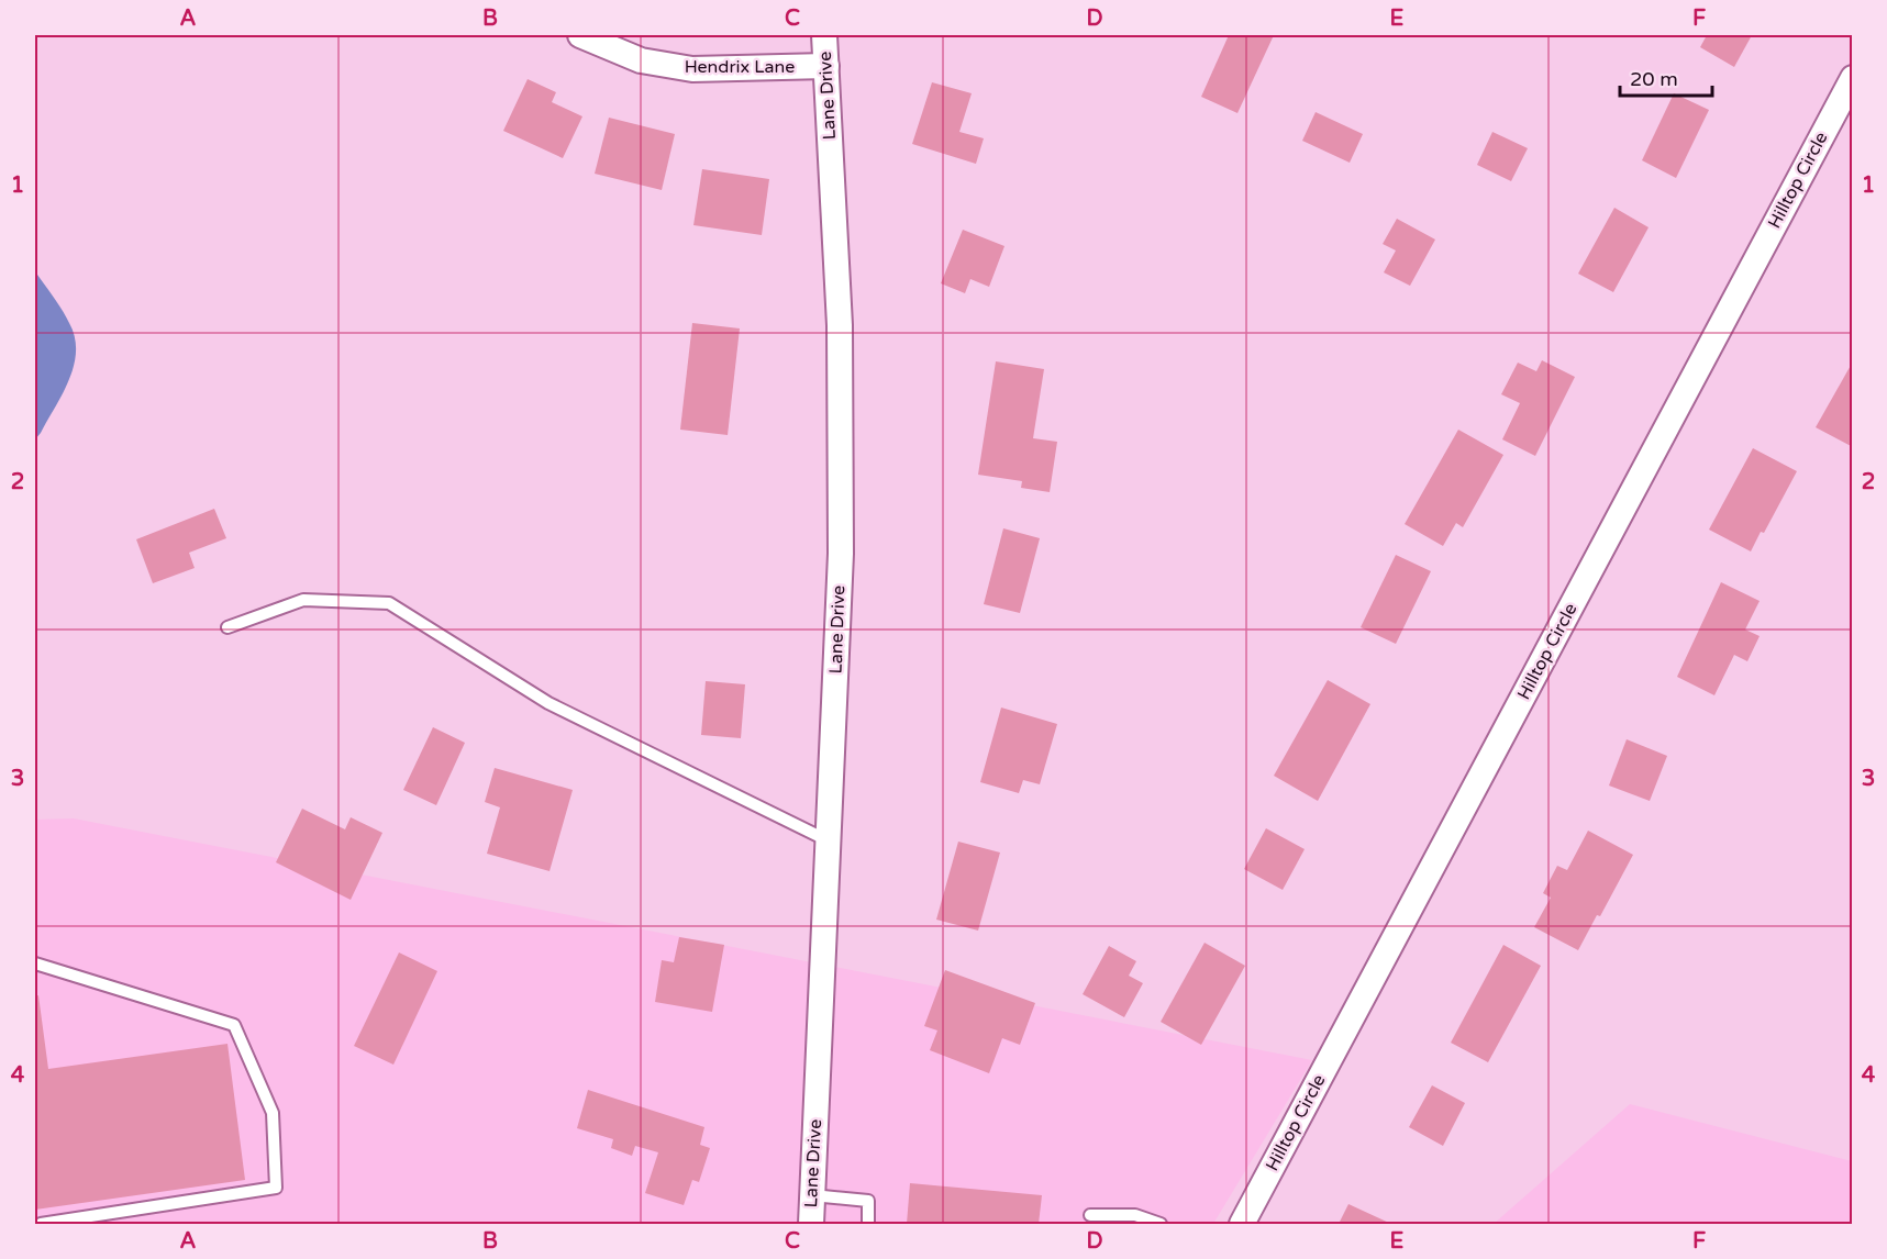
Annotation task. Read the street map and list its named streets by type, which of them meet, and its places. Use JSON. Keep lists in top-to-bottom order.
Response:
{
  "streets": {
    "street": ["Hendrix Lane", "Lane Drive", "Hilltop Circle"]
  },
  "crossings": [
    ["Hendrix Lane", "Lane Drive"]
  ],
  "scale_bar": "20 m",
  "grid": {
    "columns": [
      "A",
      "B",
      "C",
      "D",
      "E",
      "F"
    ],
    "rows": [
      "1",
      "2",
      "3",
      "4"
    ]
  }
}
